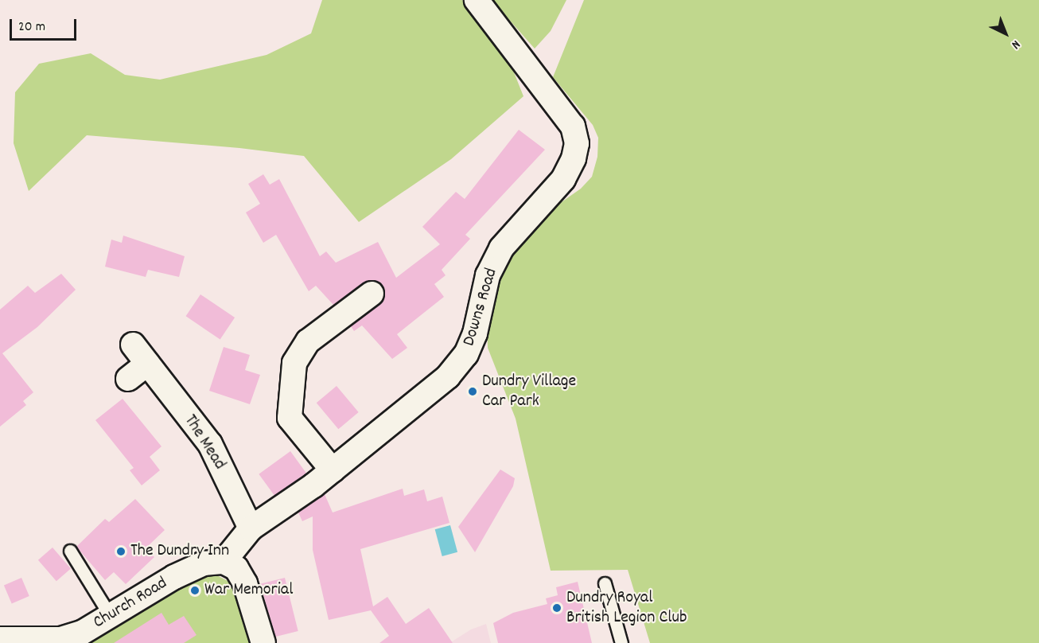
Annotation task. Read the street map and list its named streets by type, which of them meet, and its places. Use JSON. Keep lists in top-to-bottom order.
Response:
{
  "streets": {
    "street": ["Downs Road", "The Mead", "Church Road"]
  },
  "crossings": [
    ["Downs Road", "The Mead"],
    ["Downs Road", "Church Road"]
  ],
  "places": [
    "Dundry Village Car Park",
    "The Dundry Inn",
    "War Memorial",
    "Dundry Royal British Legion Club"
  ],
  "scale_bar": "20 m",
  "north": "bottom right"
}
